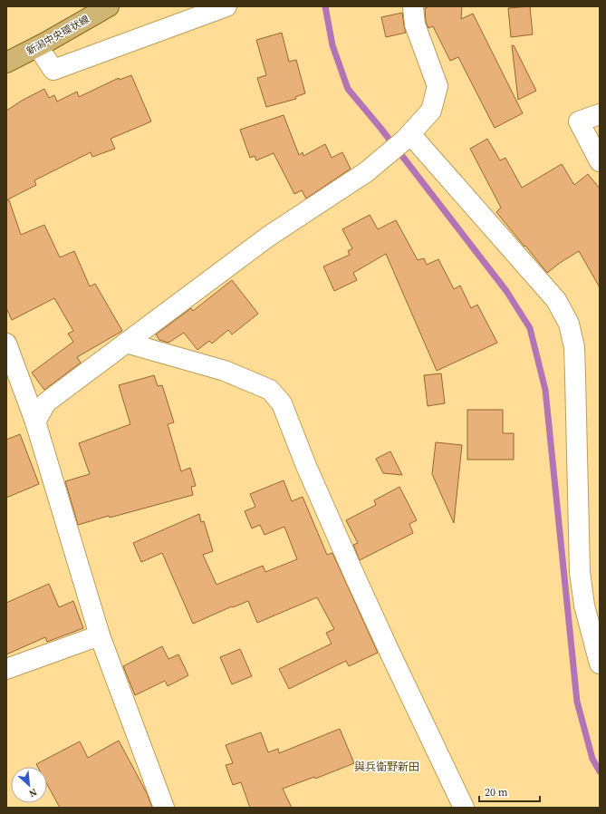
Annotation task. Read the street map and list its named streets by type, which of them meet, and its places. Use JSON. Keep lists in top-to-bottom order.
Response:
{
  "streets": {
    "main road": ["新潟中央環状線"]
  },
  "districts": ["與兵衛野新田"],
  "scale_bar": "20 m",
  "north": "bottom right"
}
